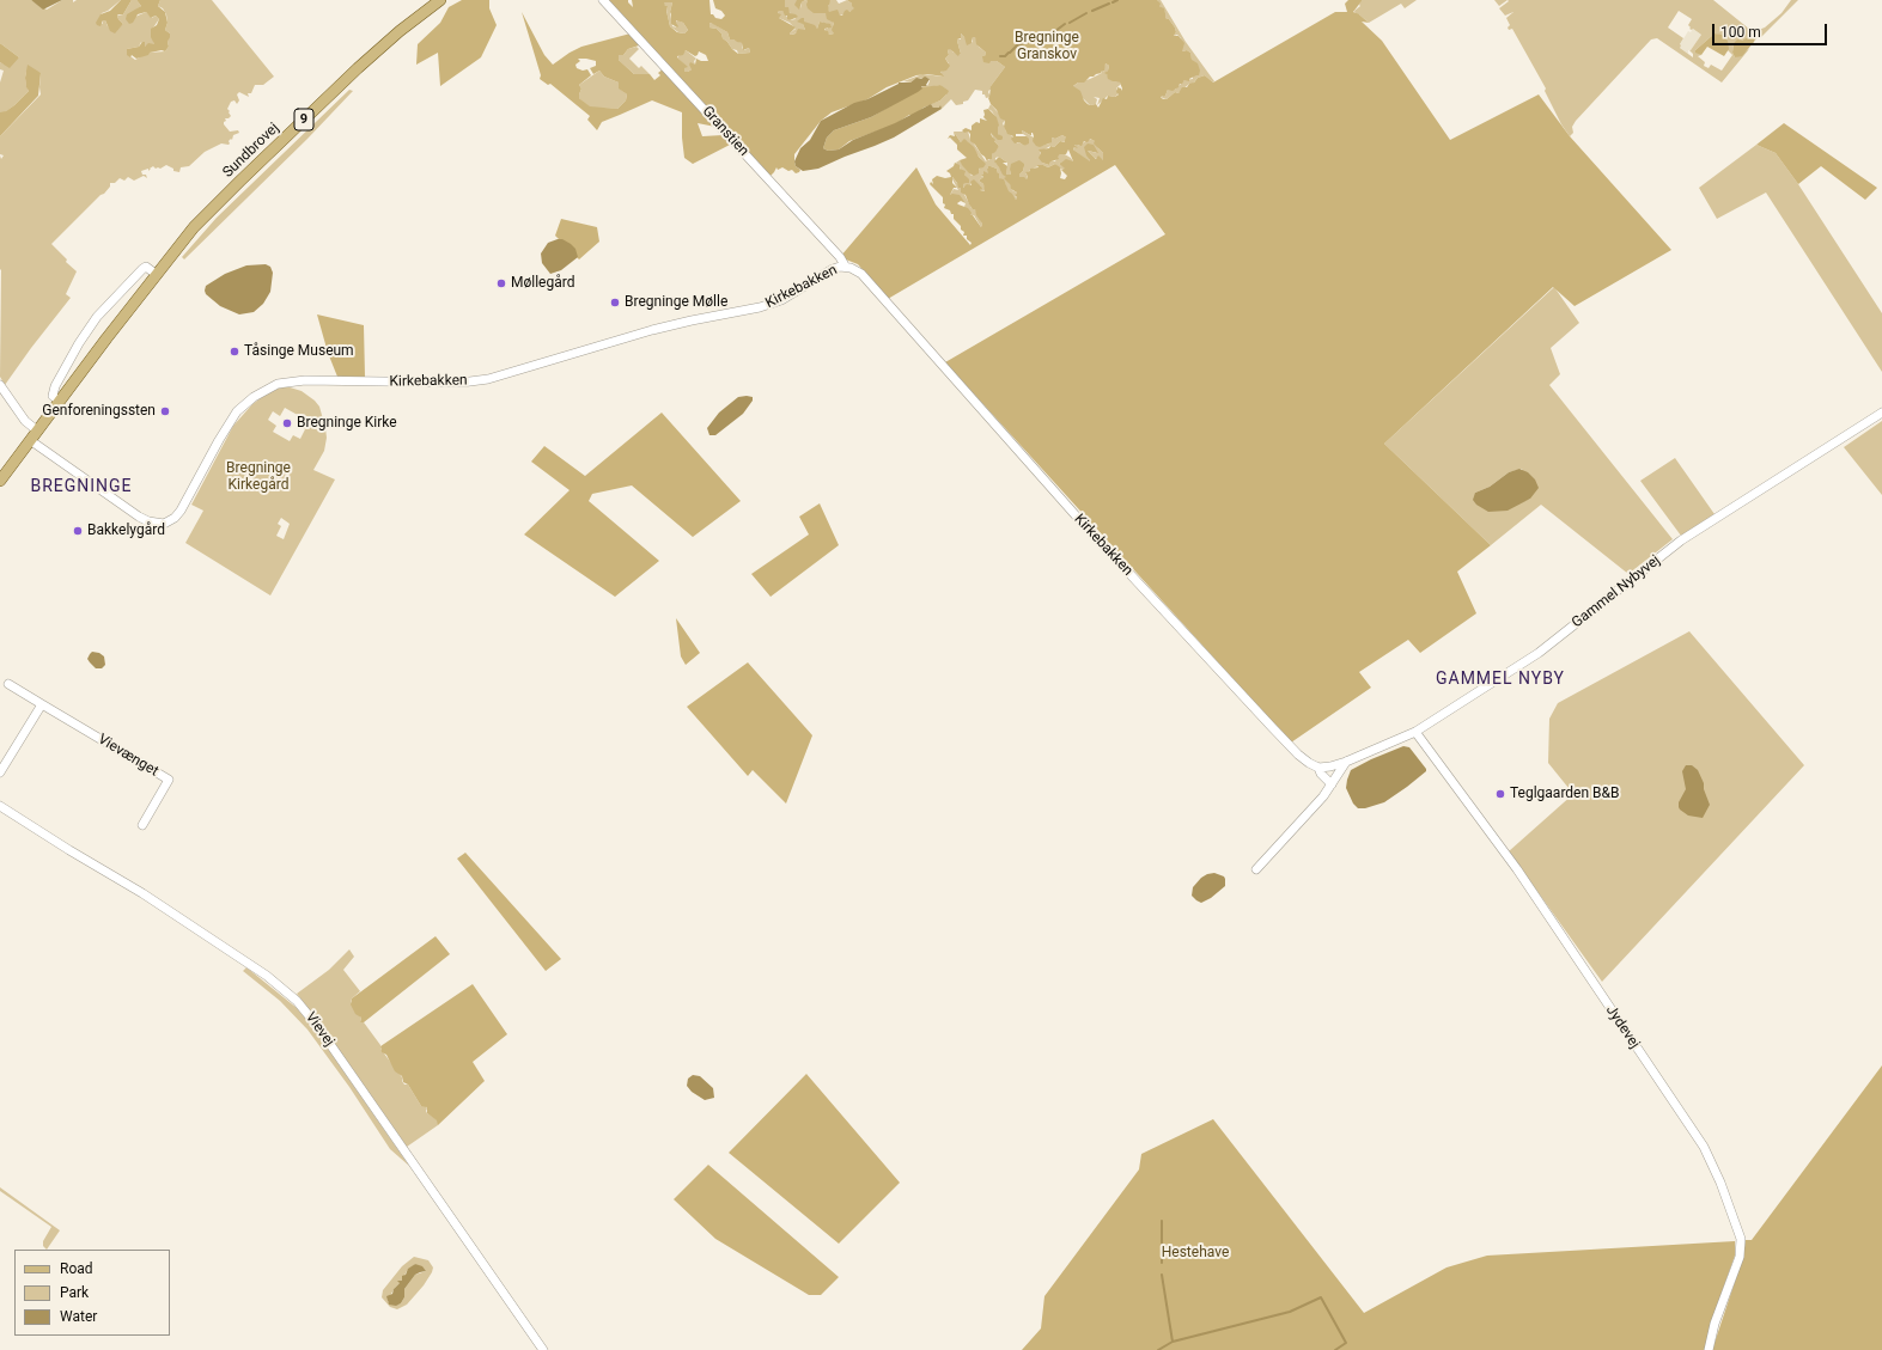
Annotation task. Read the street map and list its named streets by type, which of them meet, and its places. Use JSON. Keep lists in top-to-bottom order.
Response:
{
  "streets": {
    "main road": ["9", "Sundbrovej"],
    "street": [
      "Granstien",
      "Kirkebakken",
      "Gammel Nybyvej",
      "Vievænget",
      "Jydevej",
      "Vievej"
    ]
  },
  "crossings": [
    ["Granstien", "Kirkebakken"],
    ["Sundbrovej", "Kirkebakken"],
    ["Kirkebakken", "Gammel Nybyvej"],
    ["Gammel Nybyvej", "Jydevej"]
  ],
  "districts": ["BREGNINGE", "GAMMEL NYBY"],
  "parks": ["Bregninge Granskov", "Bregninge Kirkegård", "Hestehave"],
  "places": [
    "Møllegård",
    "Bregninge Mølle",
    "Tåsinge Museum",
    "Genforeningssten",
    "Bregninge Kirke",
    "Bakkelygård",
    "Teglgaarden B&B"
  ],
  "legend": ["Road", "Park", "Water"],
  "scale_bar": "100 m"
}
